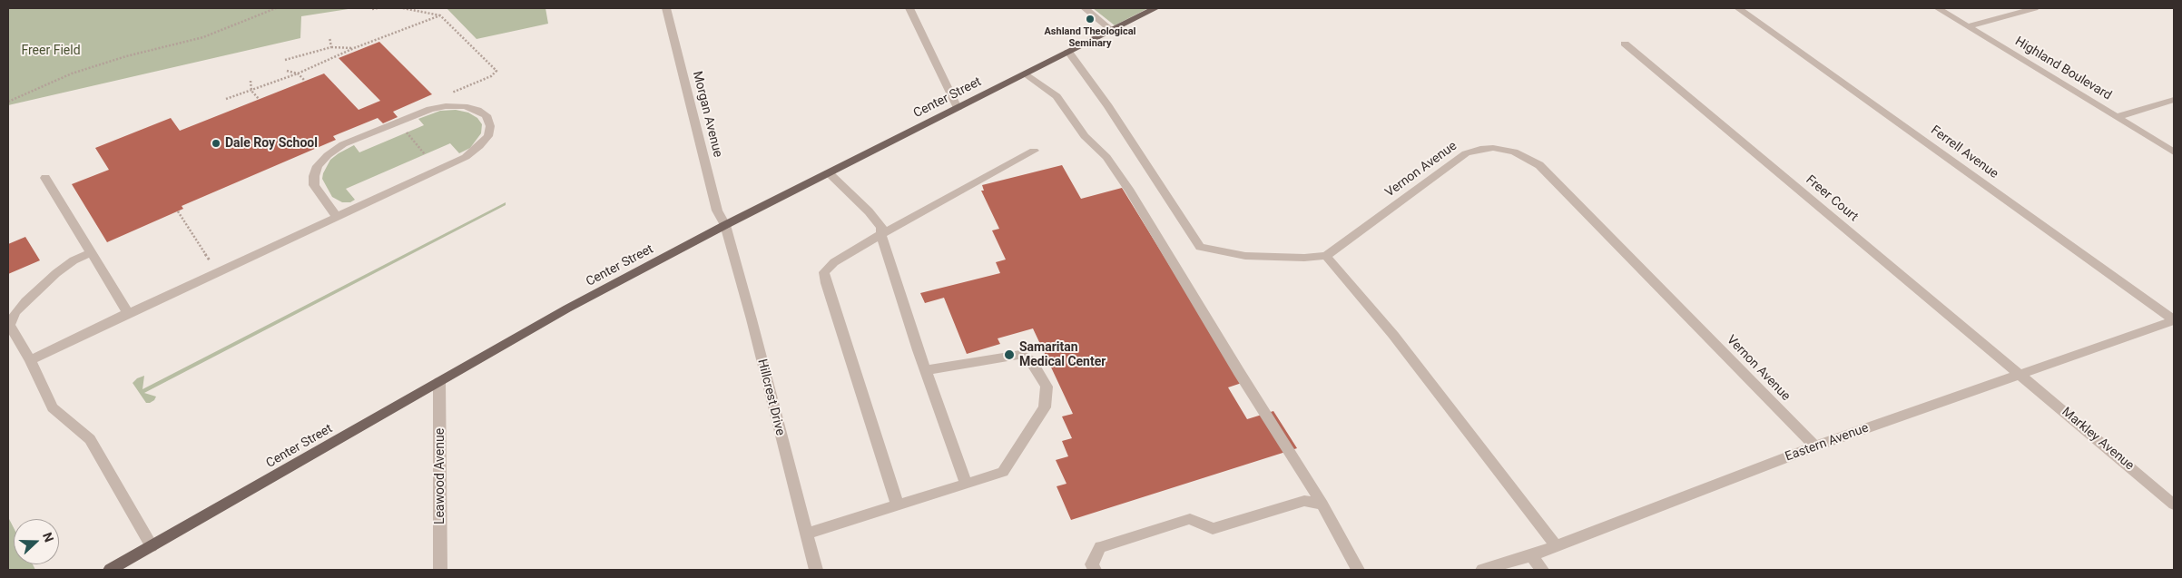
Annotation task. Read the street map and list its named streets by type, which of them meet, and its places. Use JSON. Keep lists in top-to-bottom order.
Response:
{
  "streets": {
    "main road": ["Center Street"],
    "street": [
      "Highland Boulevard",
      "Morgan Avenue",
      "Ferrell Avenue",
      "Vernon Avenue",
      "Freer Court",
      "Hillcrest Drive",
      "Markley Avenue",
      "Eastern Avenue",
      "Leawood Avenue"
    ]
  },
  "crossings": [
    ["Center Street", "Morgan Avenue"],
    ["Center Street", "Hillcrest Drive"],
    ["Center Street", "Leawood Avenue"],
    ["Morgan Avenue", "Hillcrest Drive"],
    ["Ferrell Avenue", "Eastern Avenue"],
    ["Vernon Avenue", "Eastern Avenue"],
    ["Freer Court", "Markley Avenue"],
    ["Freer Court", "Eastern Avenue"],
    ["Markley Avenue", "Eastern Avenue"]
  ],
  "parks": ["Freer Field"],
  "places": ["Ashland Theological Seminary", "Dale Roy School", "Samaritan Medical Center"],
  "north": "right"
}
